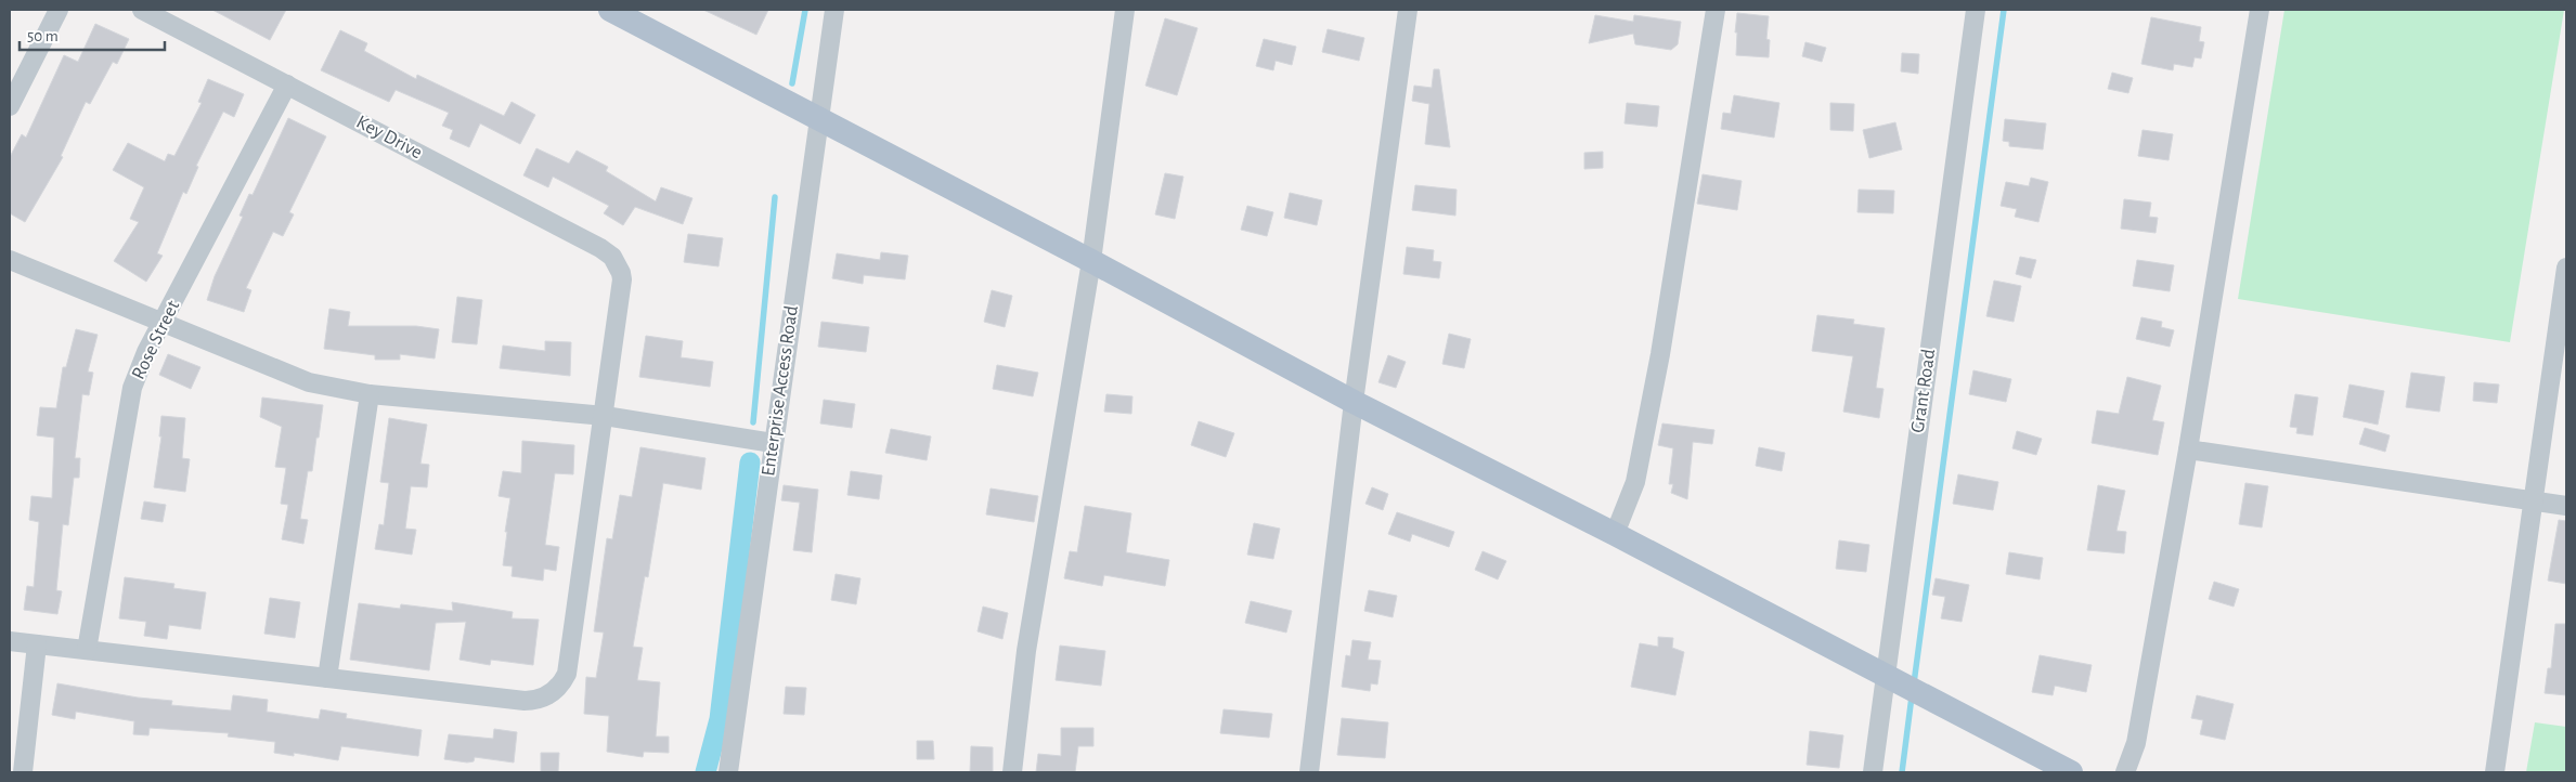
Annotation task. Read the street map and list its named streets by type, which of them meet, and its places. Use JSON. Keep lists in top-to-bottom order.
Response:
{
  "streets": {
    "street": [
      "Key Drive",
      "Rose Street",
      "Enterprise Access Road",
      "Grant Road"
    ]
  },
  "crossings": [
    ["Key Drive", "Rose Street"]
  ],
  "scale_bar": "50 m"
}
